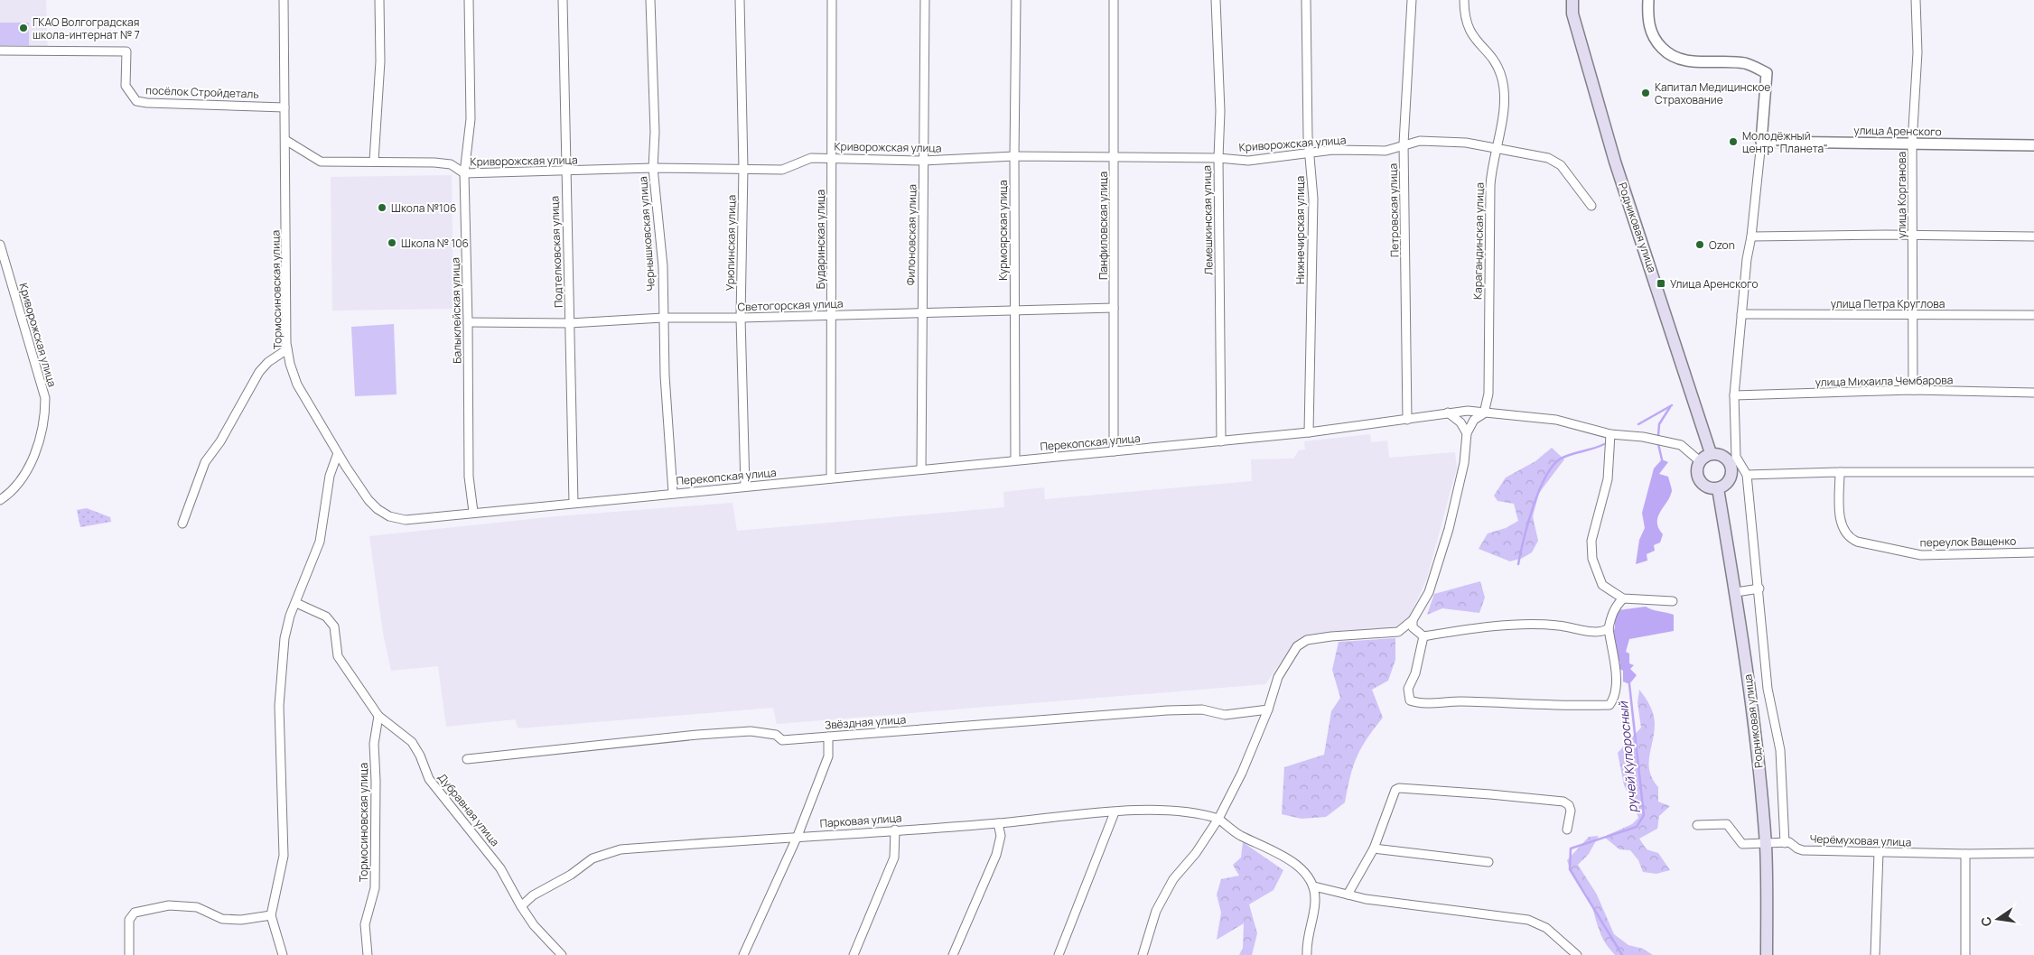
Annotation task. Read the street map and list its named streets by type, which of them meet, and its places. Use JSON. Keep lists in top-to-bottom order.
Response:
{
  "streets": {
    "main road": ["Родниковая улица"],
    "street": [
      "посёлок Стройдеталь",
      "улица Аренского",
      "Криворожская улица",
      "улица Корганова",
      "Петровская улица",
      "Лемешкинская улица",
      "Панфиловская улица",
      "Курмоярская улица",
      "Нижнечирская улица",
      "Чернышковская улица",
      "Филоновская улица",
      "Бударинская улица",
      "Карагандинская улица",
      "Урюпинская улица",
      "Подтелковская улица",
      "Тормосиновская улица",
      "улица Петра Круглова",
      "Светогорская улица",
      "Балыклейская улица",
      "улица Михаила Чембарова",
      "Перекопская улица",
      "переулок Ващенко",
      "Звёздная улица",
      "Дубравная улица",
      "Парковая улица",
      "Черёмуховая улица"
    ]
  },
  "crossings": [
    ["посёлок Стройдеталь", "Тормосиновская улица"],
    ["улица Аренского", "улица Корганова"],
    ["улица Аренского", "Родниковая улица"],
    ["Криворожская улица", "Петровская улица"],
    ["Криворожская улица", "Лемешкинская улица"],
    ["Криворожская улица", "Панфиловская улица"],
    ["Криворожская улица", "Курмоярская улица"],
    ["Криворожская улица", "Нижнечирская улица"],
    ["Криворожская улица", "Чернышковская улица"],
    ["Криворожская улица", "Филоновская улица"],
    ["Криворожская улица", "Бударинская улица"],
    ["Криворожская улица", "Карагандинская улица"],
    ["Криворожская улица", "Урюпинская улица"],
    ["Криворожская улица", "Подтелковская улица"],
    ["Криворожская улица", "Тормосиновская улица"],
    ["Криворожская улица", "Балыклейская улица"],
    ["улица Корганова", "улица Петра Круглова"],
    ["улица Корганова", "улица Михаила Чембарова"],
    ["Петровская улица", "Перекопская улица"],
    ["Лемешкинская улица", "Перекопская улица"],
    ["Панфиловская улица", "Светогорская улица"],
    ["Панфиловская улица", "Перекопская улица"],
    ["Родниковая улица", "улица Петра Круглова"],
    ["Родниковая улица", "улица Михаила Чембарова"],
    ["Родниковая улица", "Перекопская улица"],
    ["Родниковая улица", "Черёмуховая улица"],
    ["Курмоярская улица", "Светогорская улица"],
    ["Курмоярская улица", "Перекопская улица"],
    ["Нижнечирская улица", "Перекопская улица"],
    ["Чернышковская улица", "Светогорская улица"],
    ["Чернышковская улица", "Перекопская улица"],
    ["Филоновская улица", "Светогорская улица"],
    ["Филоновская улица", "Перекопская улица"],
    ["Бударинская улица", "Светогорская улица"],
    ["Бударинская улица", "Перекопская улица"],
    ["Карагандинская улица", "Перекопская улица"],
    ["Урюпинская улица", "Светогорская улица"],
    ["Урюпинская улица", "Перекопская улица"],
    ["Подтелковская улица", "Светогорская улица"],
    ["Подтелковская улица", "Перекопская улица"],
    ["Тормосиновская улица", "Балыклейская улица"],
    ["Тормосиновская улица", "Перекопская улица"],
    ["Тормосиновская улица", "Дубравная улица"],
    ["Светогорская улица", "Балыклейская улица"],
    ["Балыклейская улица", "Перекопская улица"],
    ["Дубравная улица", "Парковая улица"]
  ],
  "water": ["ручей Купоросный"],
  "places": {
    "other": [
      "ГКАО Волгоградская школа-интернат № 7",
      "Капитал Медицинское Страхование",
      "Молодёжный центр \"Планета\"",
      "Школа №106",
      "Школа № 106",
      "Ozon"
    ],
    "transit": ["Улица Аренского"]
  },
  "north": "left"
}
